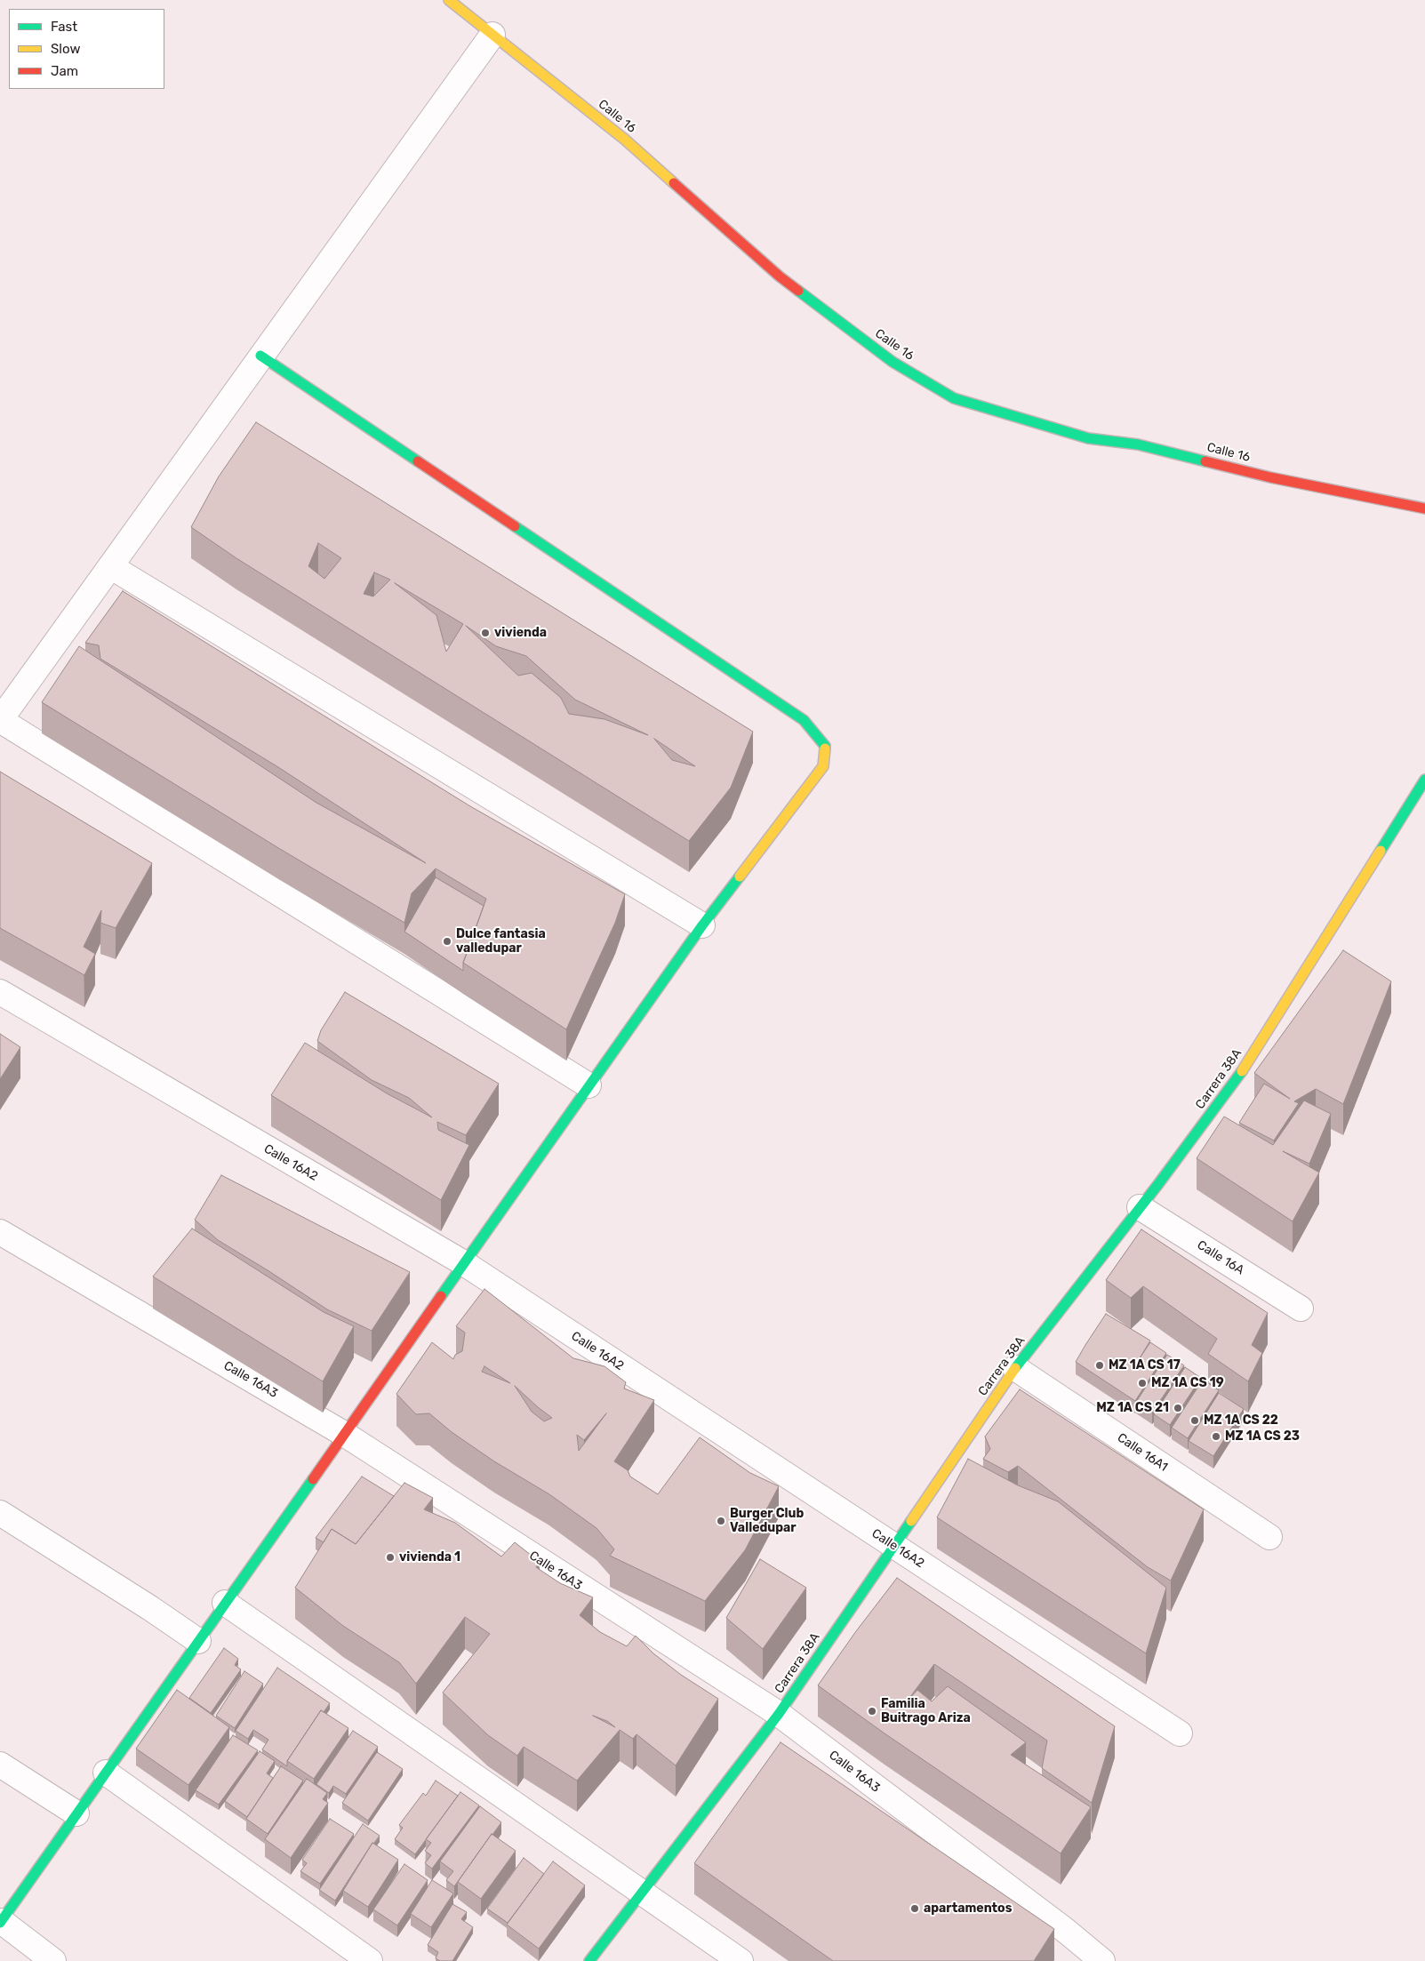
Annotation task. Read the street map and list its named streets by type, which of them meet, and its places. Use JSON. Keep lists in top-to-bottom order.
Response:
{
  "streets": {
    "street": [
      "Calle 16",
      "Carrera 38A",
      "Calle 16A2",
      "Calle 16A",
      "Calle 16A3",
      "Calle 16A1"
    ]
  },
  "crossings": [
    ["Carrera 38A", "Calle 16A2"],
    ["Carrera 38A", "Calle 16A"],
    ["Carrera 38A", "Calle 16A3"],
    ["Carrera 38A", "Calle 16A1"]
  ],
  "places": [
    "vivienda",
    "Dulce fantasia valledupar",
    "MZ 1A CS 17",
    "MZ 1A CS 19",
    "MZ 1A CS 21",
    "MZ 1A CS 22",
    "MZ 1A CS 23",
    "Burger Club Valledupar",
    "vivienda 1",
    "Familia Buitrago Ariza",
    "apartamentos"
  ],
  "legend": ["Fast", "Slow", "Jam"]
}
